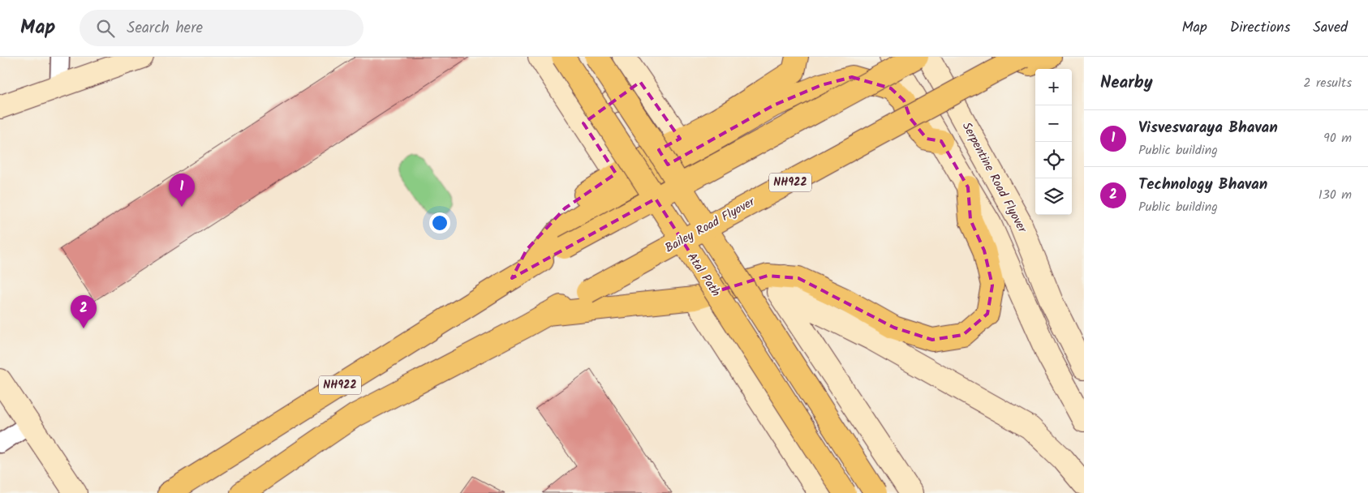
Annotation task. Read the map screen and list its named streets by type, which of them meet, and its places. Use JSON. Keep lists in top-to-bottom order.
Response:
{
  "streets": {
    "main road": [
      "Serpentine Road Flyover",
      "NH922",
      "Bailey Road Flyover",
      "Atal Path"
    ]
  },
  "crossings": [
    ["NH922", "Bailey Road Flyover"]
  ],
  "page": {
    "header": "Map",
    "search": "Search here",
    "nav": ["Map", "Directions", "Saved"],
    "heading": ["Nearby", "2 results"],
    "map_buttons": ["+", "−"],
    "list": [
      {
        "mark": "1",
        "name": "Visvesvaraya Bhavan",
        "note": "Public building",
        "value": "90 m"
      },
      {
        "mark": "2",
        "name": "Technology Bhavan",
        "note": "Public building",
        "value": "130 m"
      }
    ],
    "pins": ["1", "2"]
  }
}
